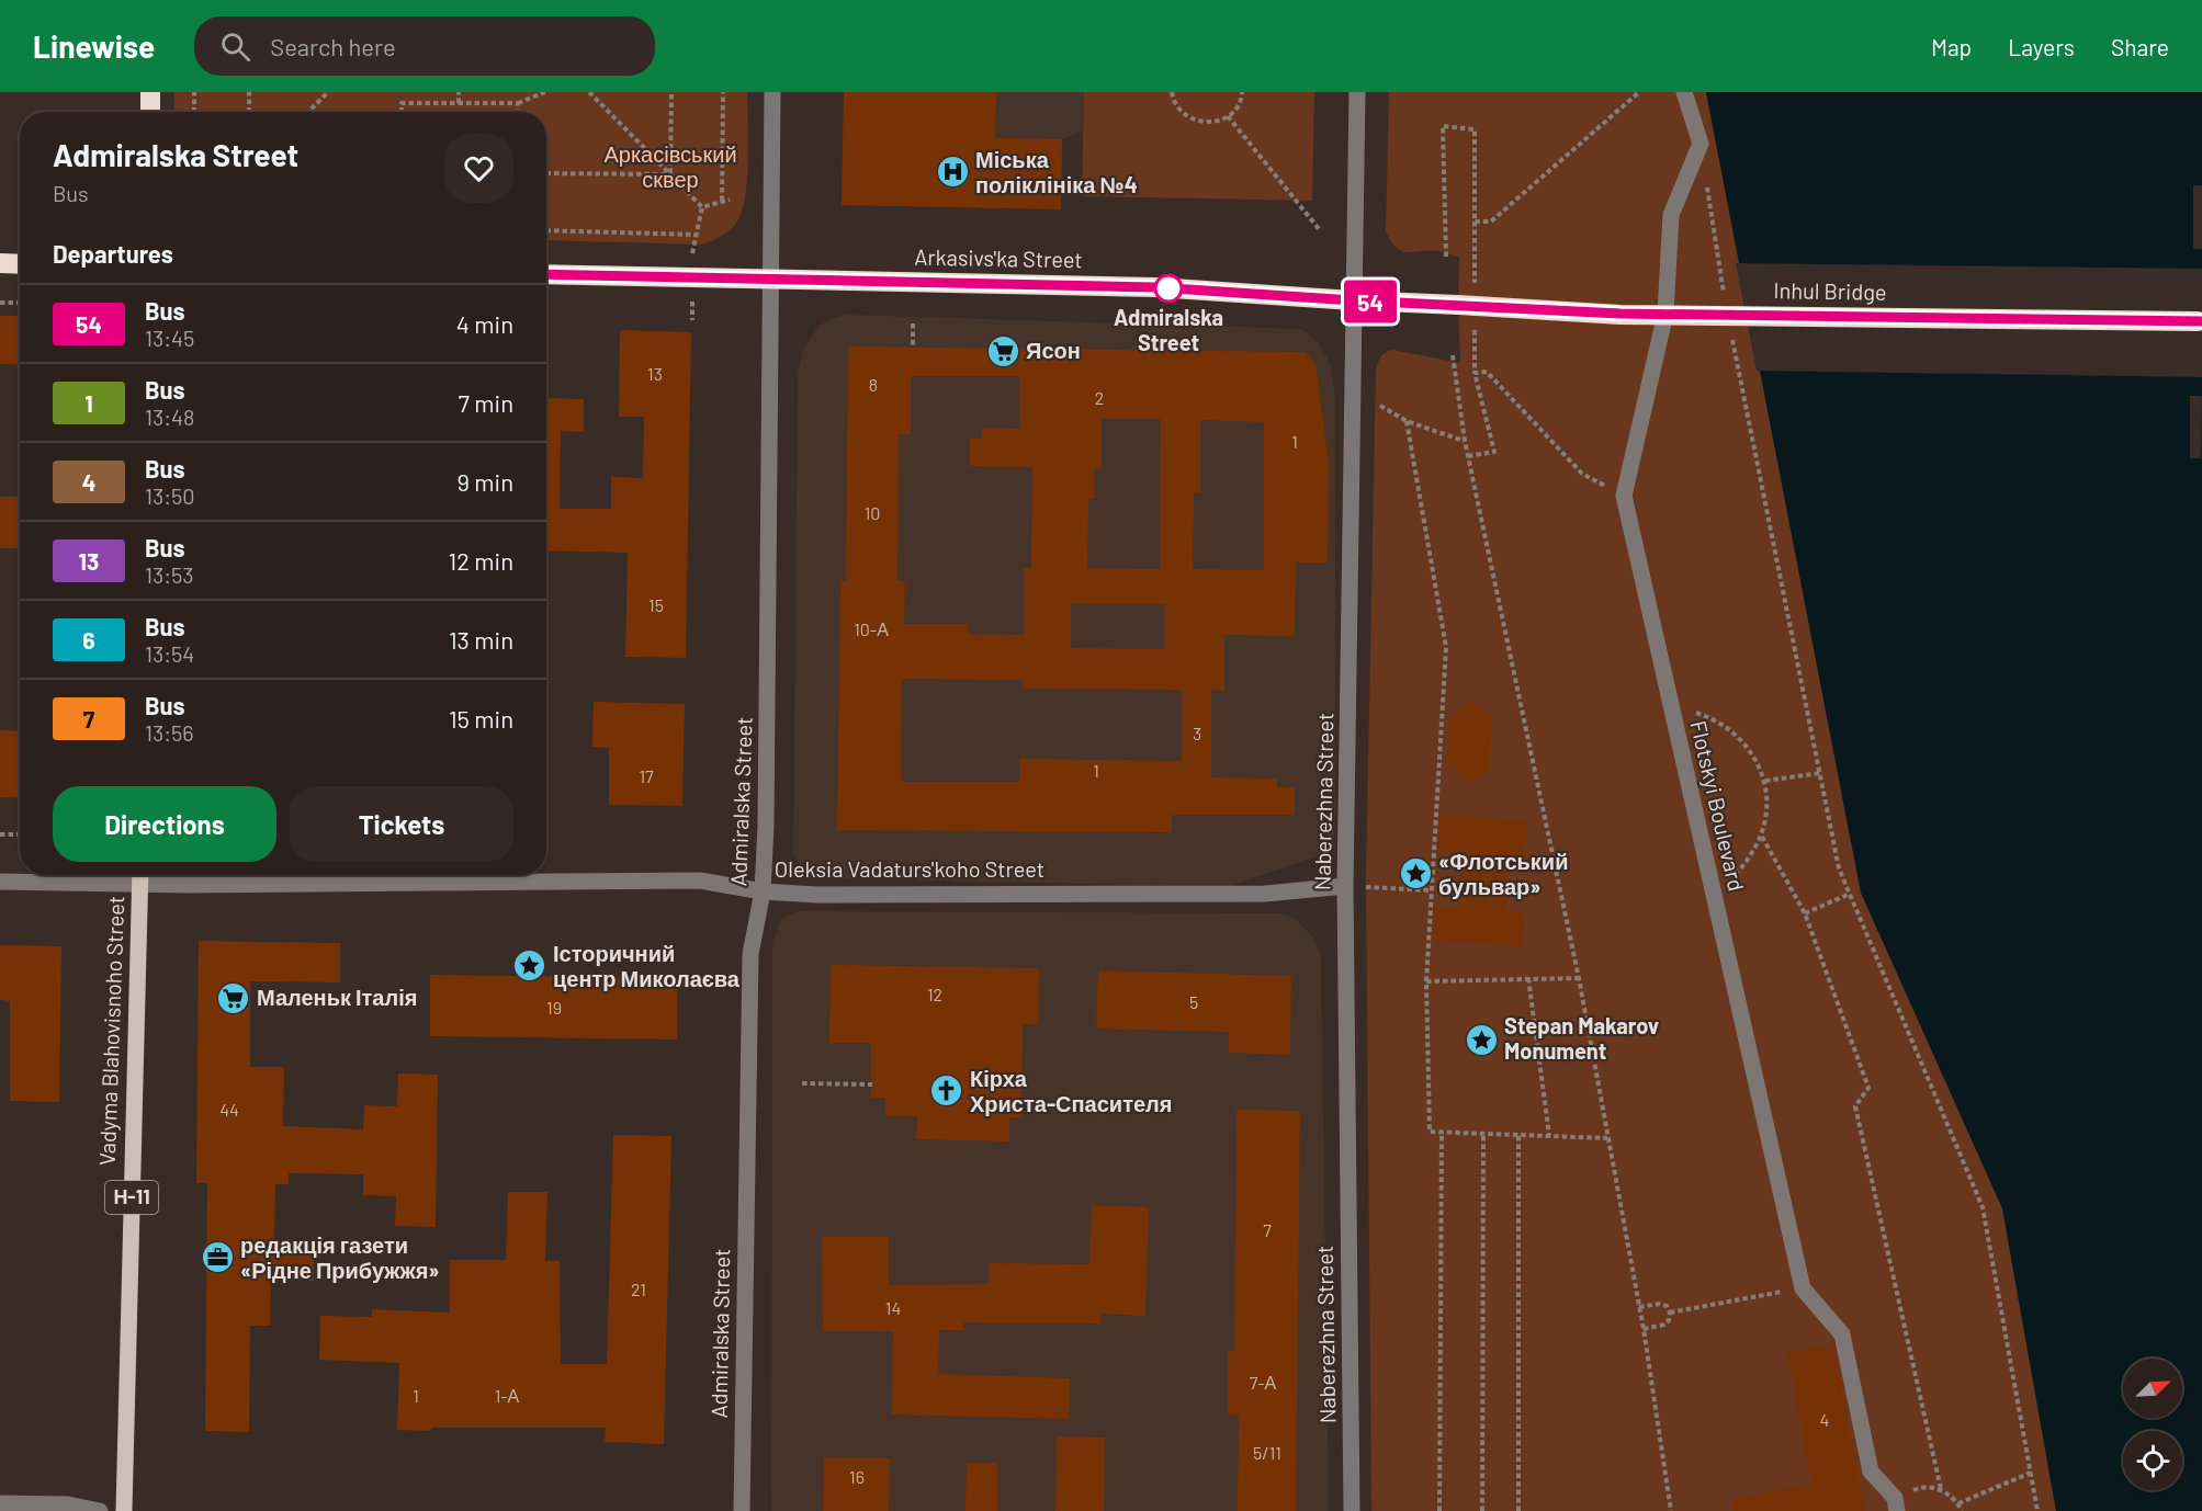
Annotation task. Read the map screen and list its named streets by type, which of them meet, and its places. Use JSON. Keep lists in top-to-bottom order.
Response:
{
  "streets": {
    "highway": ["Arkasivs'ka Street", "Inhul Bridge"],
    "main road": ["Vadyma Blahovisnoho Street", "Н-11"],
    "street": [
      "Admiralska Street",
      "Naberezhna Street",
      "Flotskyi Boulevard",
      "Oleksia Vadaturs'koho Street"
    ]
  },
  "crossings": [
    ["Arkasivs'ka Street", "Inhul Bridge"],
    ["Arkasivs'ka Street", "Admiralska Street"],
    ["Arkasivs'ka Street", "Naberezhna Street"],
    ["Admiralska Street", "Oleksia Vadaturs'koho Street"],
    ["Naberezhna Street", "Oleksia Vadaturs'koho Street"],
    ["Oleksia Vadaturs'koho Street", "Vadyma Blahovisnoho Street"]
  ],
  "parks": ["Аркасівський сквер"],
  "places": {
    "hospital": ["Міська поліклініка №4"],
    "other": ["Admiralska Street"],
    "supermarket": ["Ясон", "Маленьк Італія"],
    "place": ["«Флотський бульвар»", "Історичний центр Миколаєва", "Stepan Makarov Monument"],
    "church": ["Кірха Христа-Спасителя"],
    "office": ["редакція газети «Рідне Прибужжя»"]
  },
  "lines": ["bus line 54"],
  "house_numbers": [
    "13",
    "8",
    "2",
    "1",
    "10",
    "15",
    "10-А",
    "3",
    "1",
    "17",
    "12",
    "5",
    "19",
    "44",
    "7",
    "21",
    "14",
    "7-А",
    "1",
    "1-А",
    "4",
    "5/11",
    "16"
  ],
  "north": "top right",
  "page": {
    "header": "Linewise",
    "search": "Search here",
    "nav": ["Map", "Layers", "Share"],
    "on_map": "54",
    "heading": [
      ["Admiralska Street", "Bus"],
      "Departures"
    ],
    "list": [
      {
        "mark": "54",
        "name": "Bus",
        "note": "13:45",
        "value": "4 min"
      },
      {
        "mark": "1",
        "name": "Bus",
        "note": "13:48",
        "value": "7 min"
      },
      {
        "mark": "4",
        "name": "Bus",
        "note": "13:50",
        "value": "9 min"
      },
      {
        "mark": "13",
        "name": "Bus",
        "note": "13:53",
        "value": "12 min"
      },
      {
        "mark": "6",
        "name": "Bus",
        "note": "13:54",
        "value": "13 min"
      },
      {
        "mark": "7",
        "name": "Bus",
        "note": "13:56",
        "value": "15 min"
      }
    ],
    "buttons": ["Directions", "Tickets"]
  }
}
